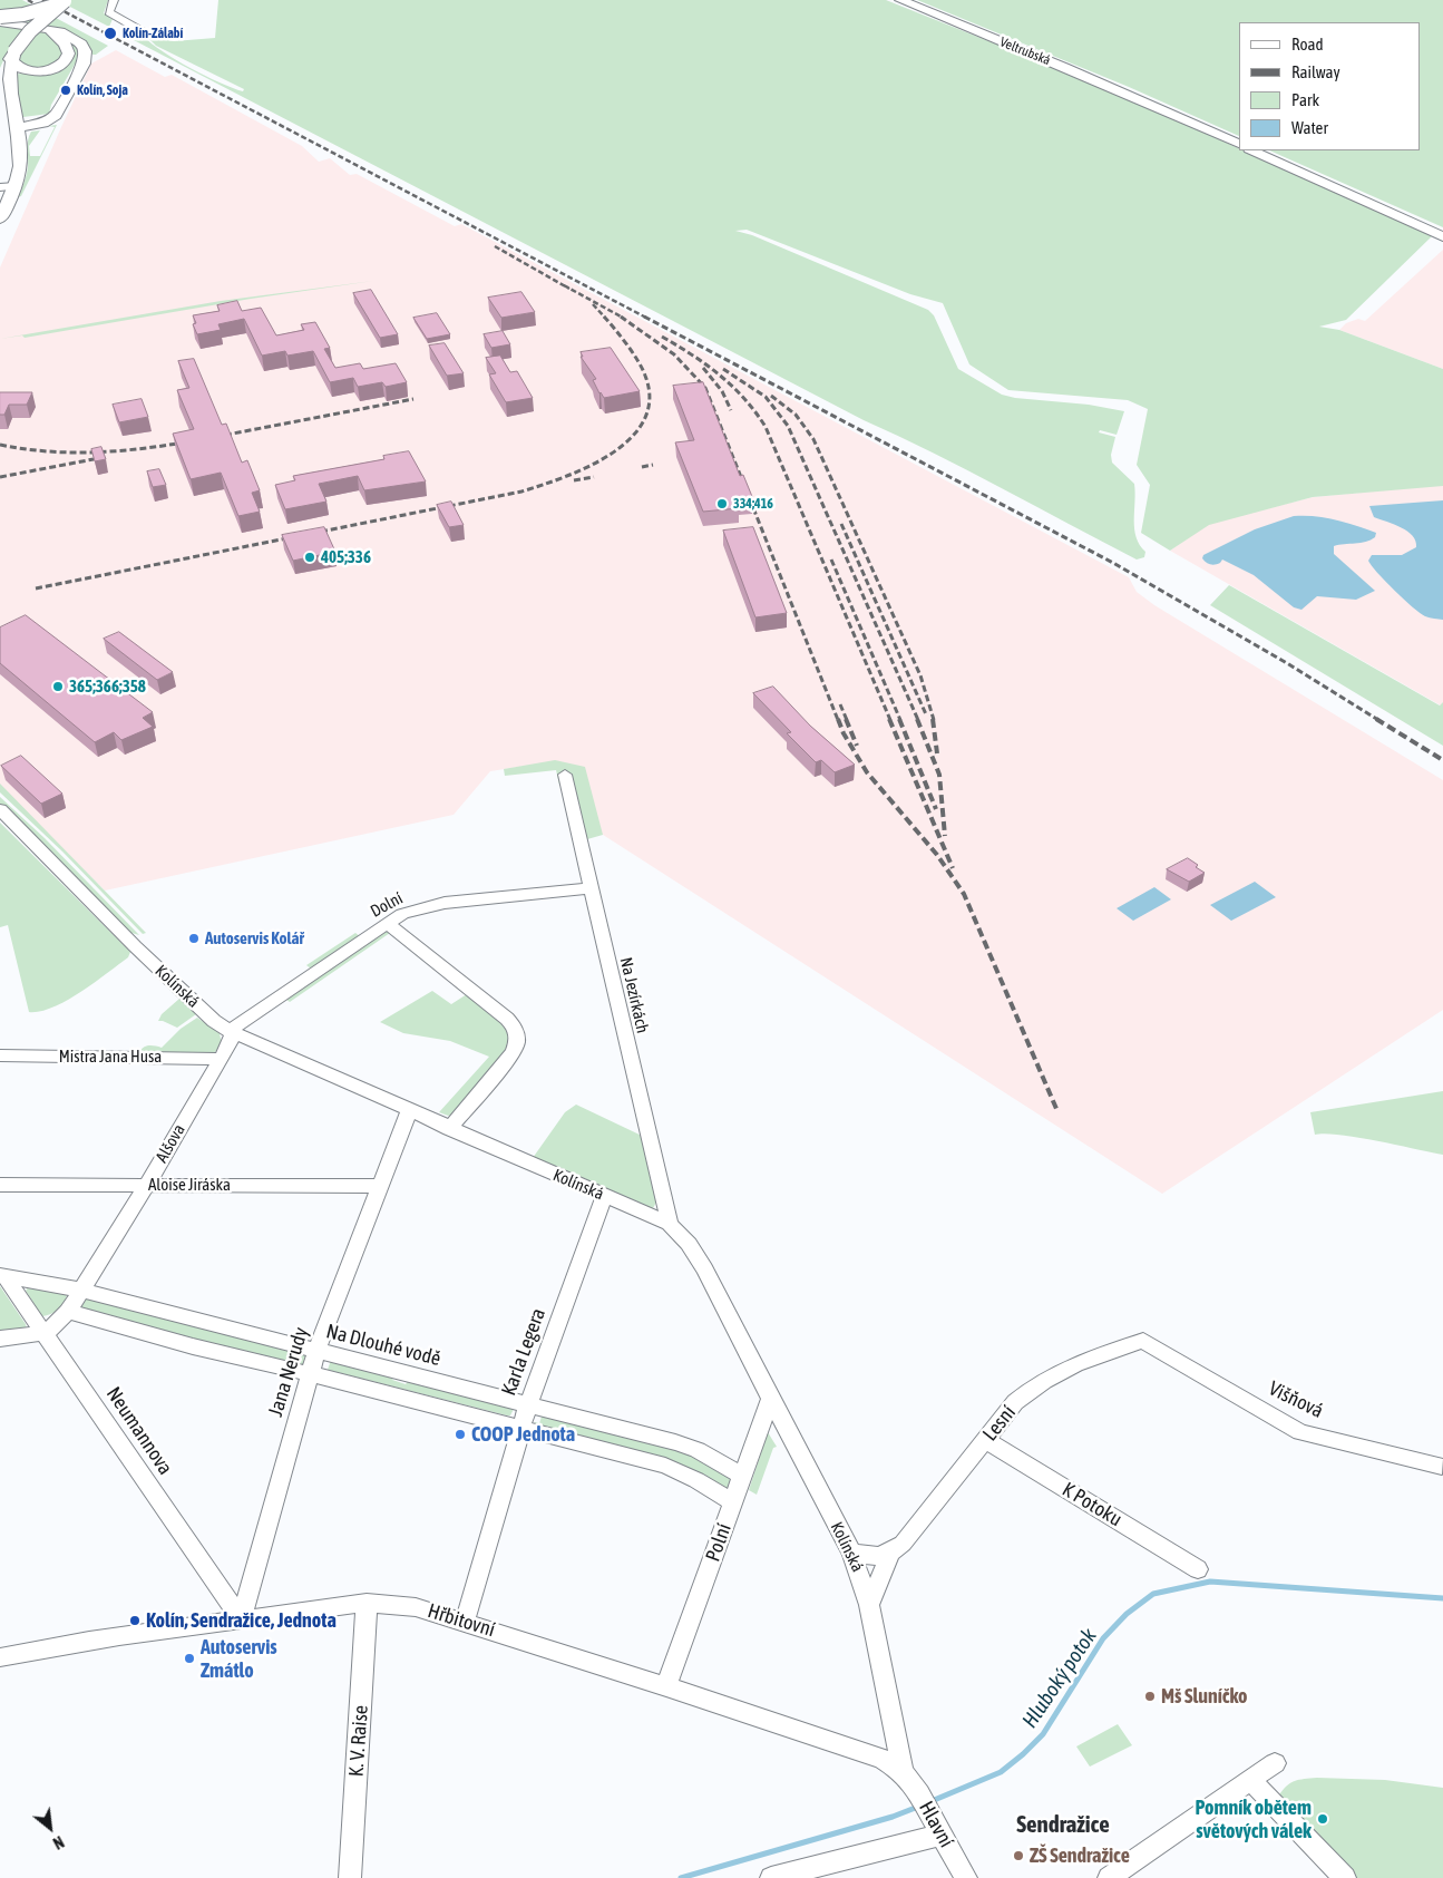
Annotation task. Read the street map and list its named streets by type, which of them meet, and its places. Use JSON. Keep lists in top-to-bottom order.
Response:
{
  "streets": {
    "street": [
      "Veltrubská",
      "Dolní",
      "Kolínská",
      "Na Jezírkách",
      "Mistra Jana Husa",
      "Alšova",
      "Aloise Jiráska",
      "Na Dlouhé vodě",
      "Karla Legera",
      "Jana Nerudy",
      "Višňová",
      "Lesní",
      "Neumannova",
      "K Potoku",
      "Polní",
      "Hřbitovní",
      "K. V. Raise",
      "Hlavní"
    ]
  },
  "crossings": [
    ["Dolní", "Kolínská"],
    ["Dolní", "Na Jezírkách"],
    ["Dolní", "Alšova"],
    ["Kolínská", "Na Jezírkách"],
    ["Kolínská", "Alšova"],
    ["Kolínská", "Karla Legera"],
    ["Kolínská", "Jana Nerudy"],
    ["Kolínská", "Lesní"],
    ["Kolínská", "Polní"],
    ["Kolínská", "Hřbitovní"],
    ["Kolínská", "Hlavní"],
    ["Mistra Jana Husa", "Alšova"],
    ["Alšova", "Aloise Jiráska"],
    ["Alšova", "Na Dlouhé vodě"],
    ["Alšova", "Neumannova"],
    ["Aloise Jiráska", "Jana Nerudy"],
    ["Na Dlouhé vodě", "Karla Legera"],
    ["Na Dlouhé vodě", "Jana Nerudy"],
    ["Na Dlouhé vodě", "Neumannova"],
    ["Na Dlouhé vodě", "Polní"],
    ["Karla Legera", "Hřbitovní"],
    ["Jana Nerudy", "Neumannova"],
    ["Jana Nerudy", "Hřbitovní"],
    ["Višňová", "Lesní"],
    ["Lesní", "K Potoku"],
    ["Neumannova", "Hřbitovní"],
    ["Polní", "Hřbitovní"],
    ["Hřbitovní", "K. V. Raise"],
    ["Hřbitovní", "Hlavní"]
  ],
  "districts": ["Sendražice"],
  "water": ["Hluboký potok"],
  "places": [
    "Kolín-Zálabí",
    "Kolín, Soja",
    "334;416",
    "405;336",
    "365;366;358",
    "Autoservis Kolář",
    "COOP Jednota",
    "Kolín, Sendražice, Jednota",
    "Autoservis Zmátlo",
    "Mš Sluníčko",
    "Pomník obětem světových válek",
    "ZŠ Sendražice"
  ],
  "legend": [
    "Road",
    "Railway",
    "Park",
    "Water"
  ],
  "north": "bottom right"
}
